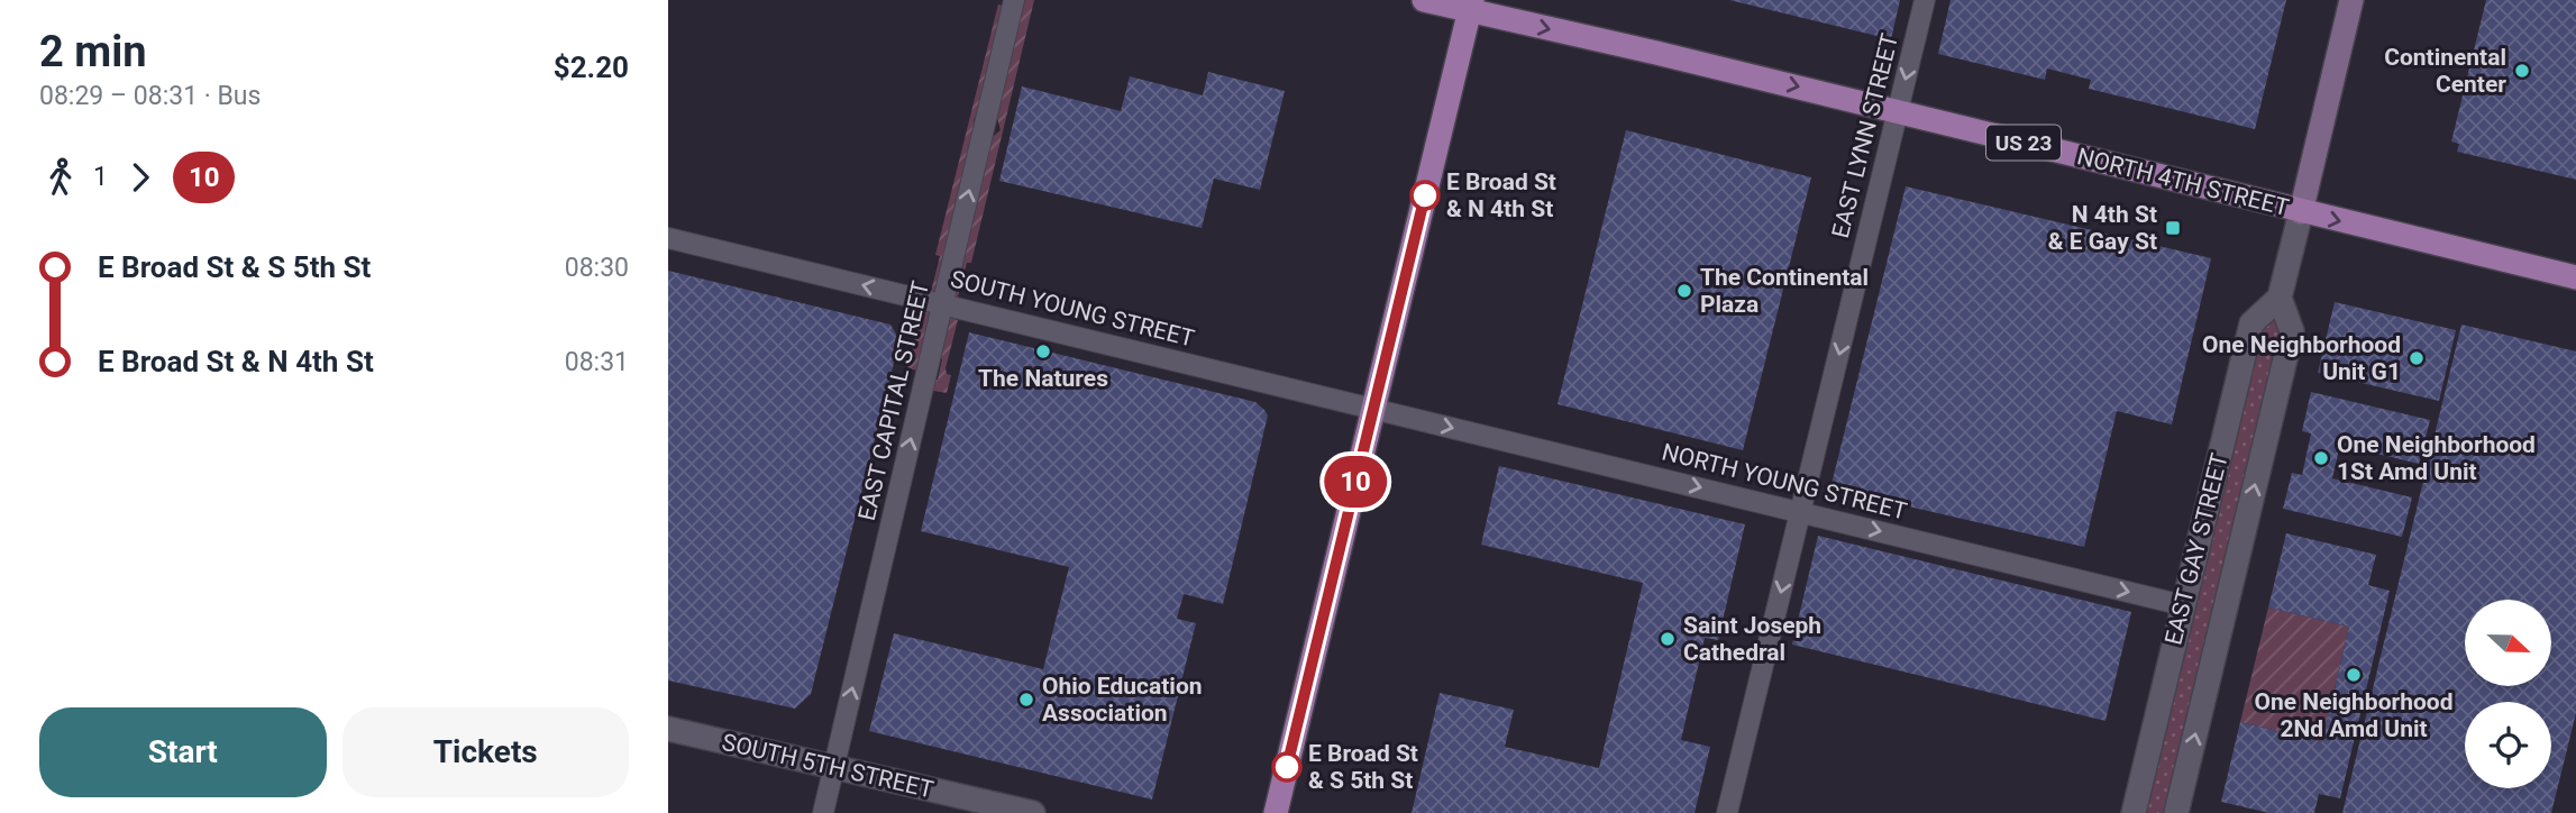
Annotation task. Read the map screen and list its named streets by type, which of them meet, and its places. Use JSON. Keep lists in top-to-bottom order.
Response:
{
  "streets": {
    "main road": ["US 23", "NORTH 4TH STREET"],
    "street": ["EAST GAY STREET", "SOUTH 5TH STREET"],
    "lane": [
      "EAST LYNN STREET",
      "SOUTH YOUNG STREET",
      "EAST CAPITAL STREET",
      "NORTH YOUNG STREET"
    ]
  },
  "crossings": [
    ["EAST LYNN STREET", "NORTH 4TH STREET"],
    ["EAST LYNN STREET", "NORTH YOUNG STREET"],
    ["US 23", "NORTH 4TH STREET"],
    ["NORTH 4TH STREET", "EAST GAY STREET"],
    ["SOUTH YOUNG STREET", "EAST CAPITAL STREET"],
    ["SOUTH YOUNG STREET", "NORTH YOUNG STREET"],
    ["EAST CAPITAL STREET", "SOUTH 5TH STREET"],
    ["NORTH YOUNG STREET", "EAST GAY STREET"]
  ],
  "one_way": [
    "EAST LYNN STREET",
    "NORTH 4TH STREET",
    "SOUTH YOUNG STREET",
    "EAST CAPITAL STREET",
    "NORTH YOUNG STREET"
  ],
  "places": {
    "other": [
      "Continental Center",
      "E Broad St & N 4th St",
      "The Continental Plaza",
      "The Natures",
      "One Neighborhood Unit G1",
      "One Neighborhood 1St Amd Unit",
      "Saint Joseph Cathedral",
      "One Neighborhood 2Nd Amd Unit",
      "Ohio Education Association",
      "E Broad St & S 5th St"
    ],
    "transit": ["N 4th St & E Gay St"]
  },
  "lines": ["bus line 10"],
  "north": "right",
  "page": {
    "heading": ["2 min", "08:29 – 08:31 · Bus", "$2.20"],
    "on_map": "10",
    "legs": ["1", "10"],
    "list": [
      {
        "name": "E Broad St & S 5th St",
        "value": "08:30"
      },
      {
        "name": "E Broad St & N 4th St",
        "value": "08:31"
      }
    ],
    "buttons": ["Start", "Tickets"]
  }
}
